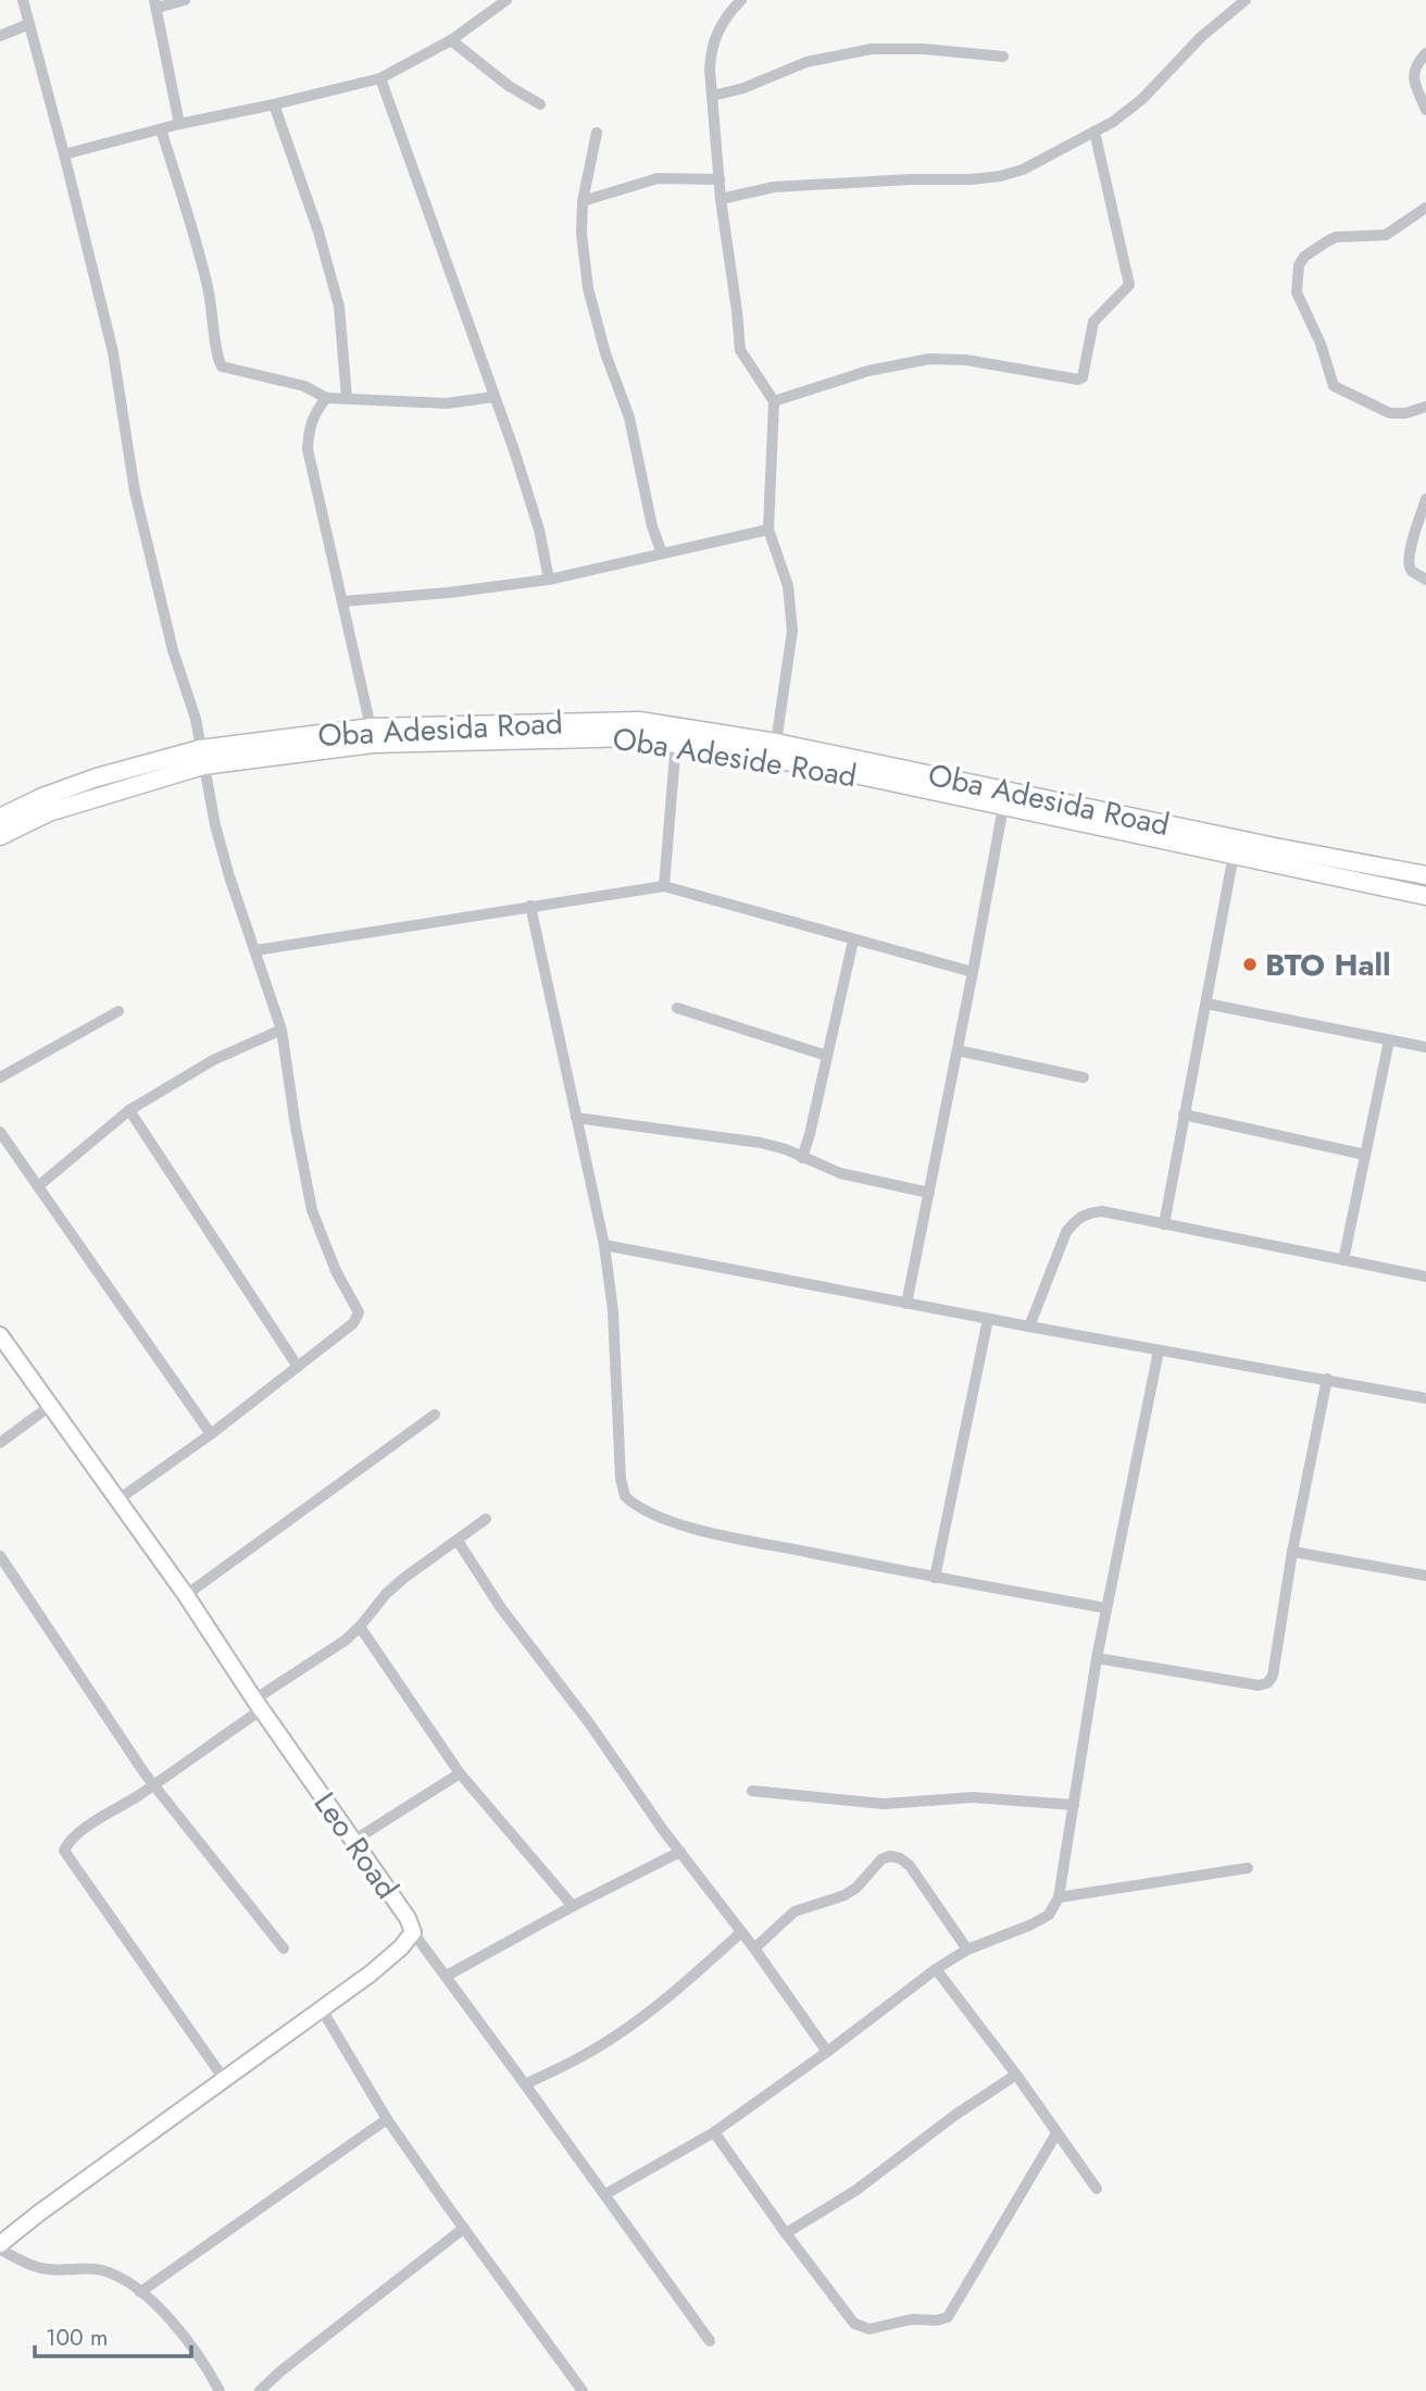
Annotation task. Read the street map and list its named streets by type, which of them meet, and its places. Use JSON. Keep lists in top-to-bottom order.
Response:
{
  "streets": {
    "main road": ["Oba Adesida Road", "Oba Adeside Road"],
    "street": ["Leo Road"]
  },
  "crossings": [
    ["Oba Adesida Road", "Oba Adeside Road"]
  ],
  "places": ["BTO Hall"],
  "scale_bar": "100 m"
}
